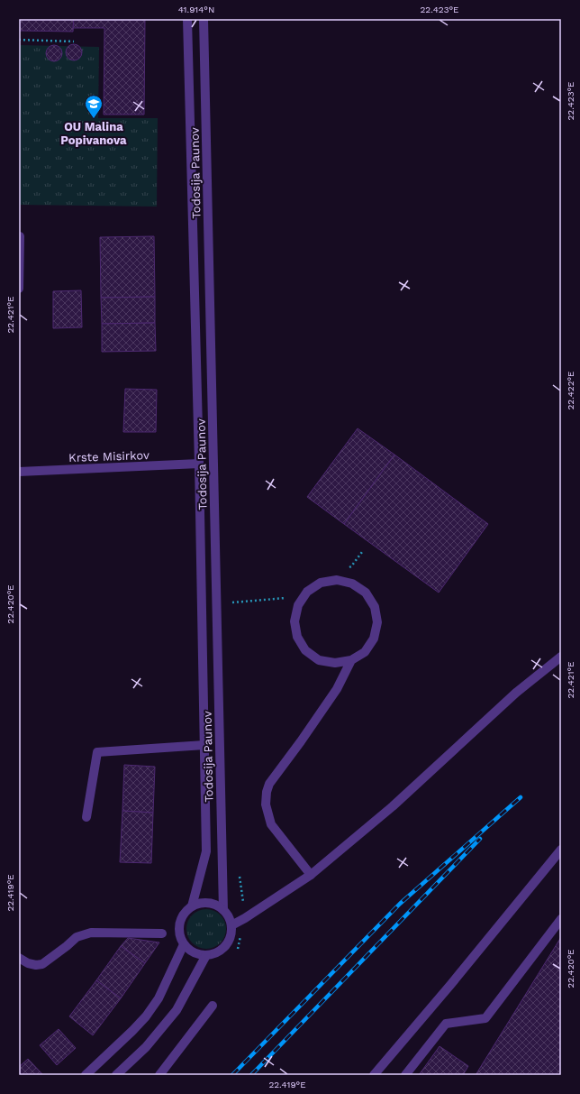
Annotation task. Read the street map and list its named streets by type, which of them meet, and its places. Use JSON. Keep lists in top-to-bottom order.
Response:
{
  "streets": {
    "street": ["Todosija Paunov", "Krste Misirkov"]
  },
  "crossings": [
    ["Todosija Paunov", "Krste Misirkov"]
  ],
  "places": {
    "school or university": ["OU Malina Popivanova"]
  },
  "coordinates": [
    "41.914°N",
    "22.423°E",
    "22.421°E",
    "22.422°E",
    "22.420°E",
    "22.419°E"
  ]
}
